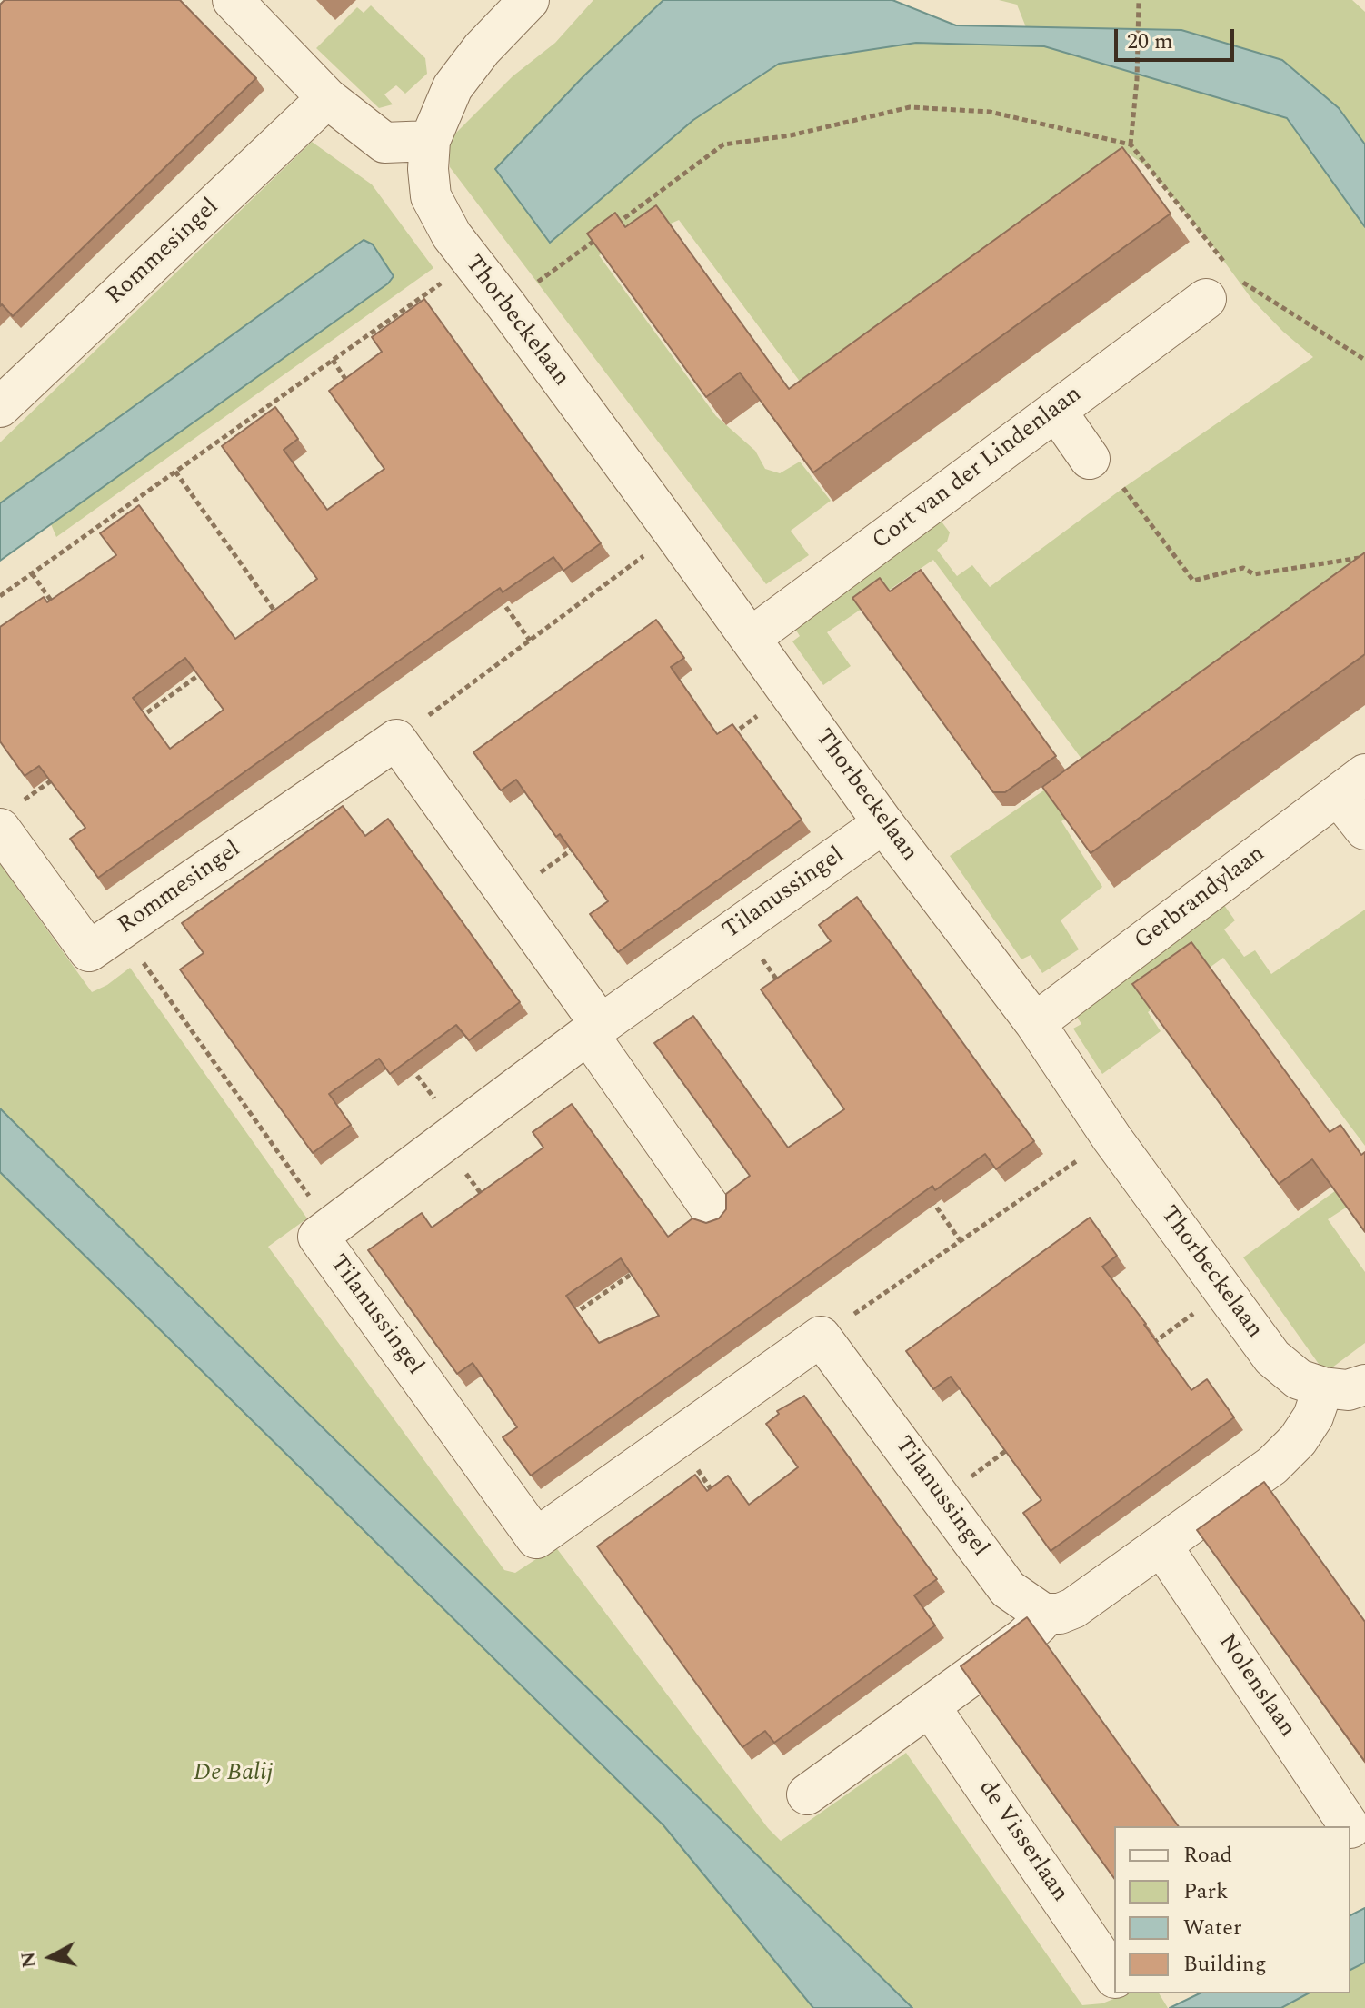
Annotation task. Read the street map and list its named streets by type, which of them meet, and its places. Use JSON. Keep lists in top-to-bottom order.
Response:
{
  "streets": {
    "street": [
      "Rommesingel",
      "Thorbeckelaan",
      "Cort van der Lindenlaan",
      "Tilanussingel",
      "Gerbrandylaan",
      "Nolenslaan",
      "de Visserlaan"
    ]
  },
  "crossings": [
    ["Thorbeckelaan", "Cort van der Lindenlaan"],
    ["Thorbeckelaan", "Tilanussingel"],
    ["Thorbeckelaan", "Gerbrandylaan"]
  ],
  "parks": ["De Balij"],
  "legend": [
    "Road",
    "Park",
    "Water",
    "Building"
  ],
  "scale_bar": "20 m",
  "north": "left"
}
